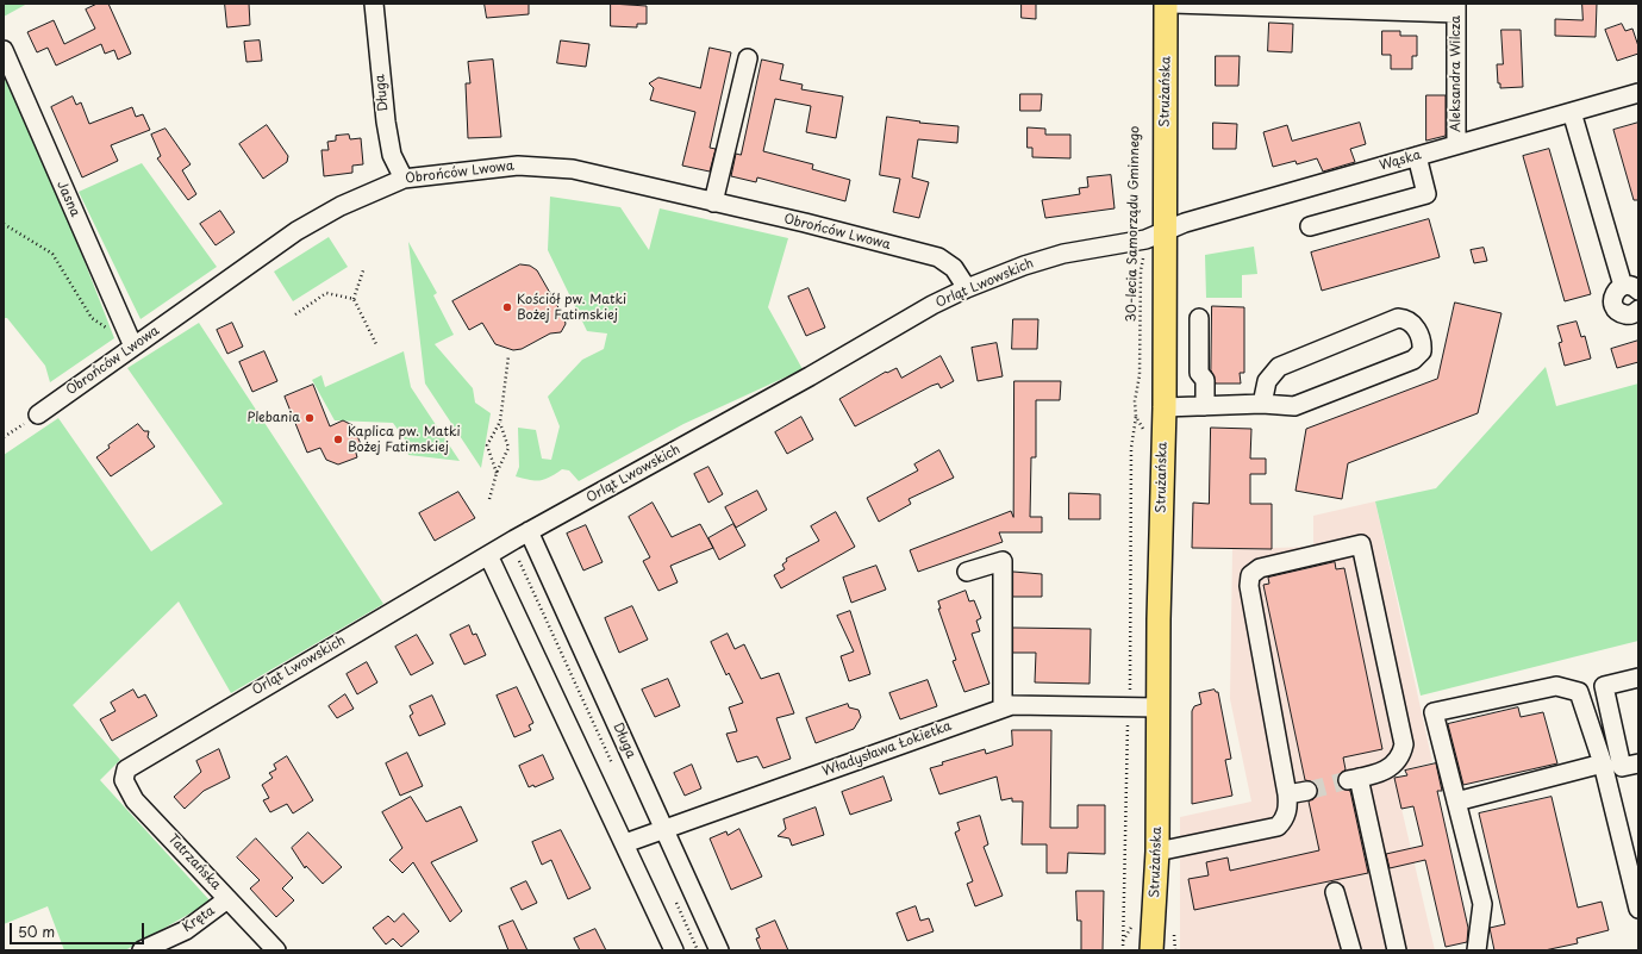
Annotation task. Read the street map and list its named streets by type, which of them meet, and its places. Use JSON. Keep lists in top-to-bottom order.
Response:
{
  "streets": {
    "main road": ["Strużańska"],
    "street": [
      "Aleksandra Wilcza",
      "Długa",
      "Wąska",
      "Obrońców Lwowa",
      "Jasna",
      "Orląt Lwowskich",
      "Władysława Łokietka",
      "Tatrzańska",
      "Kręta"
    ],
    "path": ["30-lecia Samorządu Gminnego"]
  },
  "crossings": [
    ["Aleksandra Wilcza", "Wąska"],
    ["Strużańska", "Wąska"],
    ["Strużańska", "30-lecia Samorządu Gminnego"],
    ["Strużańska", "Orląt Lwowskich"],
    ["Strużańska", "Władysława Łokietka"],
    ["Długa", "Obrońców Lwowa"],
    ["Długa", "Orląt Lwowskich"],
    ["Długa", "Władysława Łokietka"],
    ["Wąska", "30-lecia Samorządu Gminnego"],
    ["Wąska", "Orląt Lwowskich"],
    ["Obrońców Lwowa", "Jasna"],
    ["Obrońców Lwowa", "Orląt Lwowskich"],
    ["30-lecia Samorządu Gminnego", "Orląt Lwowskich"],
    ["30-lecia Samorządu Gminnego", "Władysława Łokietka"],
    ["Orląt Lwowskich", "Tatrzańska"],
    ["Tatrzańska", "Kręta"]
  ],
  "places": ["Kościół pw. Matki Bożej Fatimskiej", "Plebania", "Kaplica pw. Matki Bożej Fatimskiej"],
  "scale_bar": "50 m"
}
